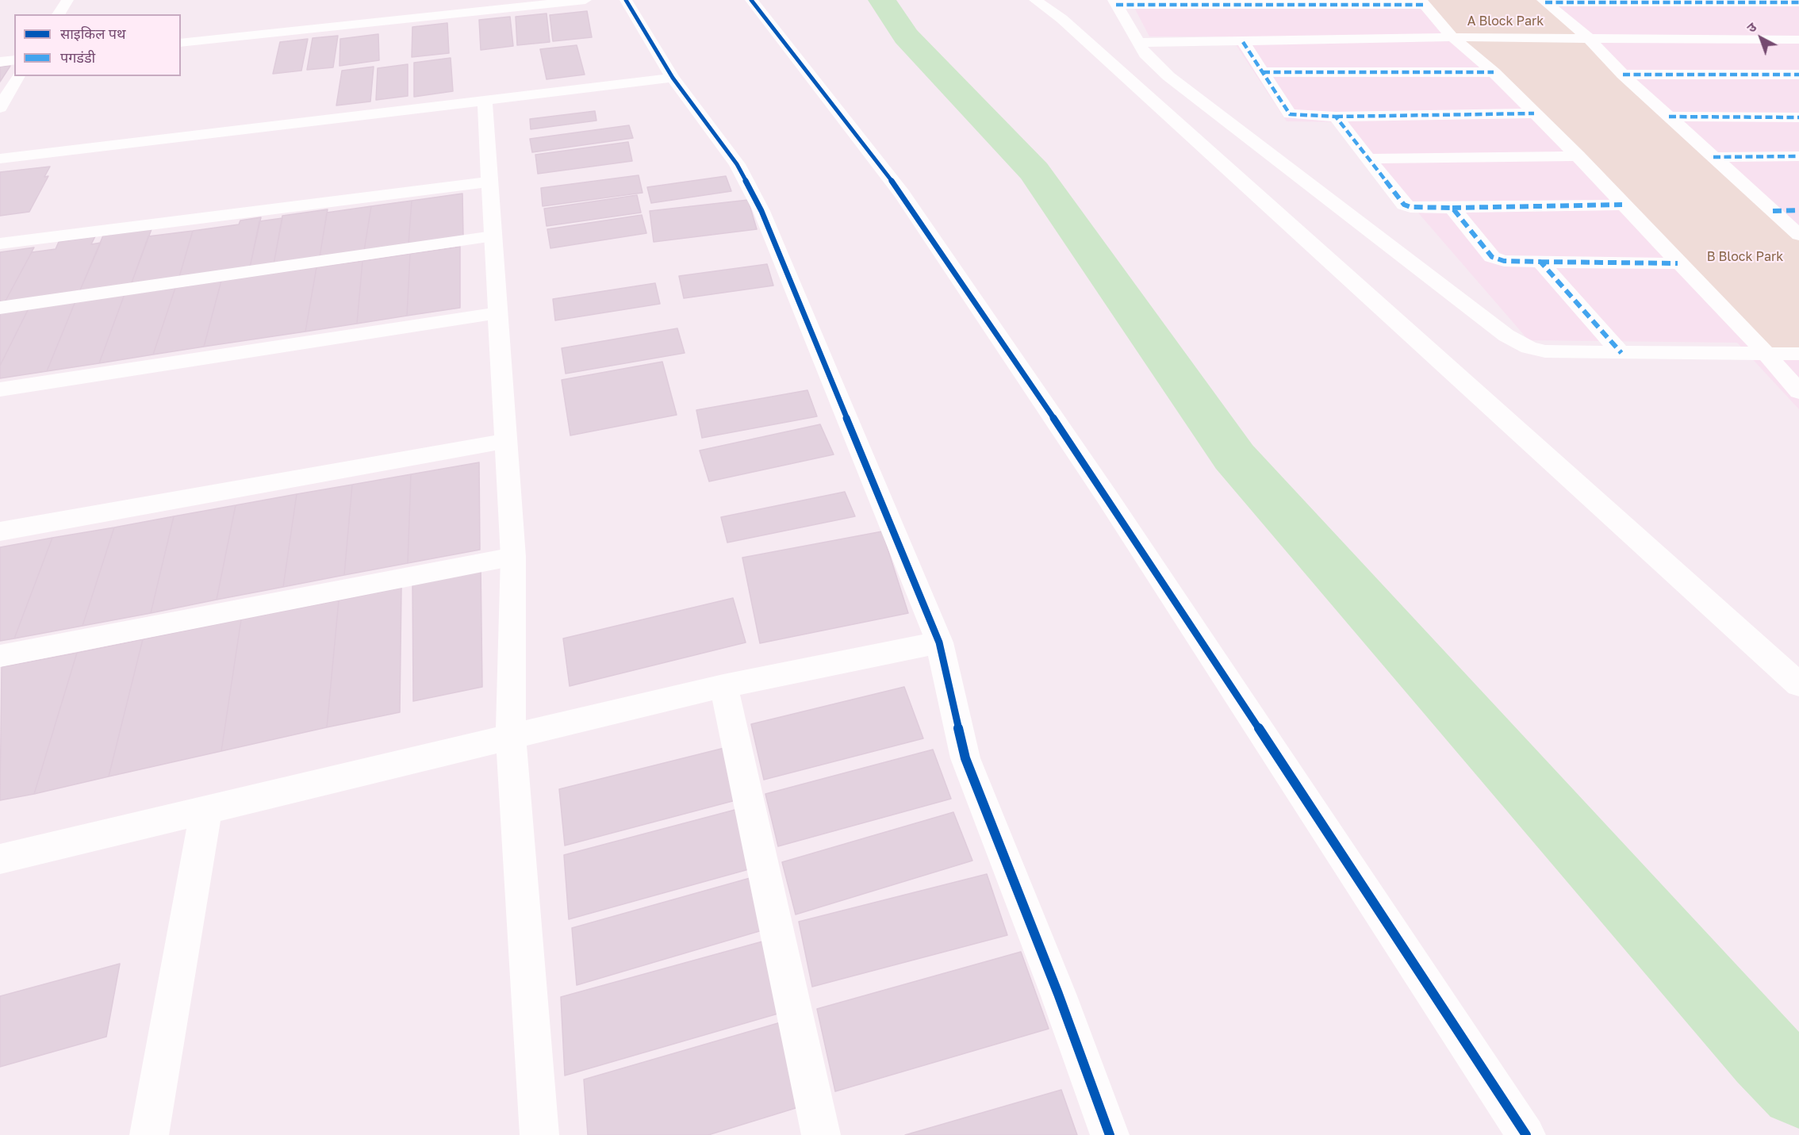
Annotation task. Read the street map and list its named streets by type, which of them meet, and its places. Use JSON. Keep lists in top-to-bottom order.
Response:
{
  "parks": ["A Block Park", "B Block Park"],
  "legend": ["साइकिल पथ", "पगडंडी"],
  "north": "top left"
}
